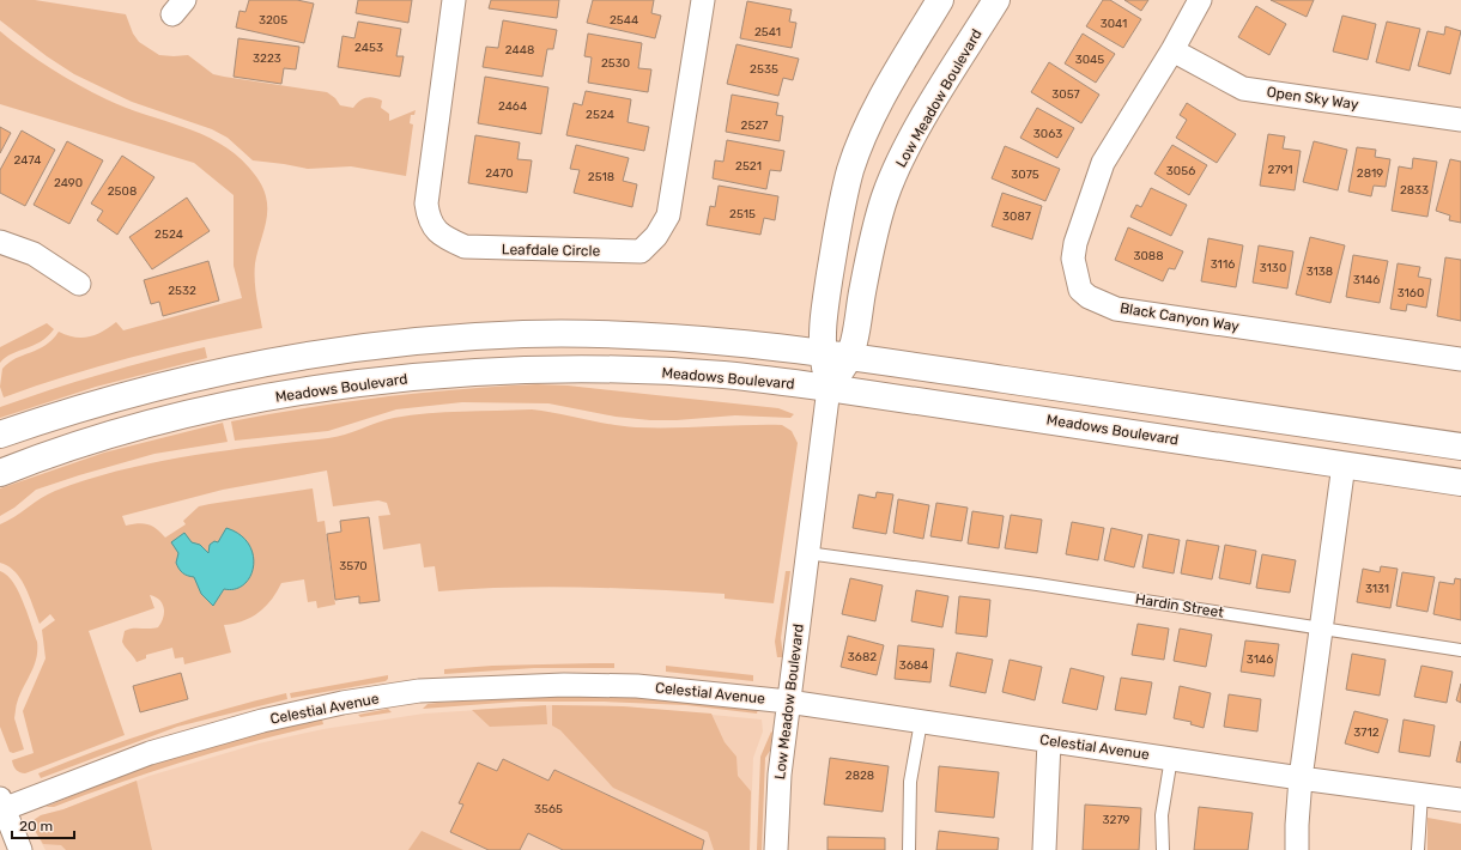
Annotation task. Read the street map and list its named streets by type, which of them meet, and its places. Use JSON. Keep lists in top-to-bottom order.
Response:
{
  "streets": {
    "main road": ["Low Meadow Boulevard", "Meadows Boulevard"],
    "street": [
      "Open Sky Way",
      "Leafdale Circle",
      "Black Canyon Way",
      "Celestial Avenue"
    ],
    "lane": ["Hardin Street"]
  },
  "crossings": [
    ["Low Meadow Boulevard", "Meadows Boulevard"],
    ["Low Meadow Boulevard", "Hardin Street"],
    ["Low Meadow Boulevard", "Celestial Avenue"],
    ["Open Sky Way", "Black Canyon Way"]
  ],
  "house_numbers": [
    "3205",
    "2544",
    "3041",
    "2541",
    "2453",
    "2448",
    "3223",
    "3045",
    "2530",
    "2535",
    "3057",
    "2464",
    "2524",
    "2527",
    "3063",
    "2474",
    "2521",
    "2791",
    "3056",
    "2470",
    "2819",
    "3075",
    "2518",
    "2490",
    "2833",
    "2508",
    "2515",
    "3087",
    "2524",
    "3088",
    "3116",
    "3130",
    "3138",
    "3146",
    "2532",
    "3160",
    "3570",
    "3131",
    "3682",
    "3146",
    "3684",
    "3712",
    "2828",
    "3565",
    "3279"
  ],
  "scale_bar": "20 m"
}
